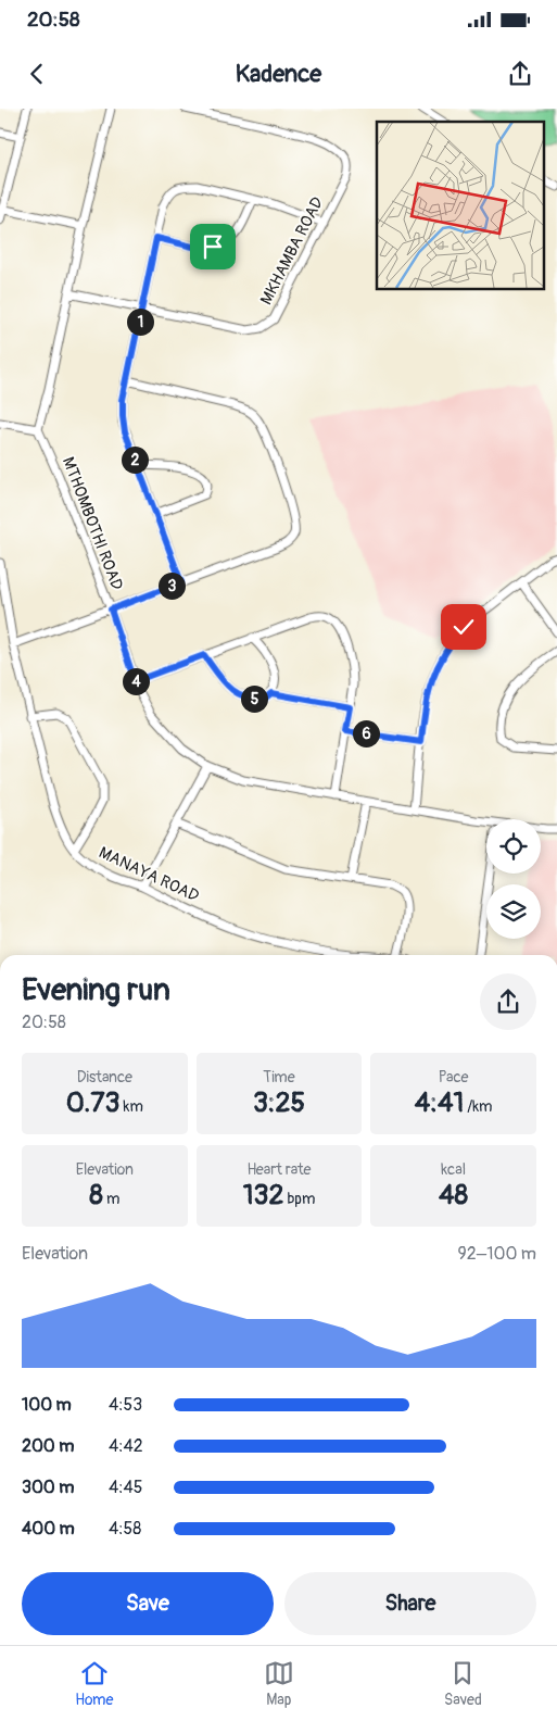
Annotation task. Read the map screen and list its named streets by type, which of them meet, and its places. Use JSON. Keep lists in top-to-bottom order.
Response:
{
  "streets": {
    "street": ["MKHAMBA ROAD", "MTHOMBOTHI ROAD", "MANAYA ROAD"]
  },
  "page": {
    "status": "20:58",
    "header": "Kadence",
    "pins": [
      "1",
      "2",
      "3",
      "4",
      "5",
      "6"
    ],
    "heading": ["Evening run", "20:58"],
    "stats": [
      ["Distance", "0.73 km"],
      ["Time", "3:25"],
      ["Pace", "4:41 /km"],
      ["Elevation", "8 m"],
      ["Heart rate", "132 bpm"],
      ["kcal", "48"]
    ],
    "chart": ["Elevation", "92–100 m"],
    "list": [
      {
        "name": "100 m",
        "note": "4:53"
      },
      {
        "name": "200 m",
        "note": "4:42"
      },
      {
        "name": "300 m",
        "note": "4:45"
      },
      {
        "name": "400 m",
        "note": "4:58"
      }
    ],
    "buttons": ["Save", "Share"],
    "tabs": ["Home", "Map", "Saved"]
  }
}
